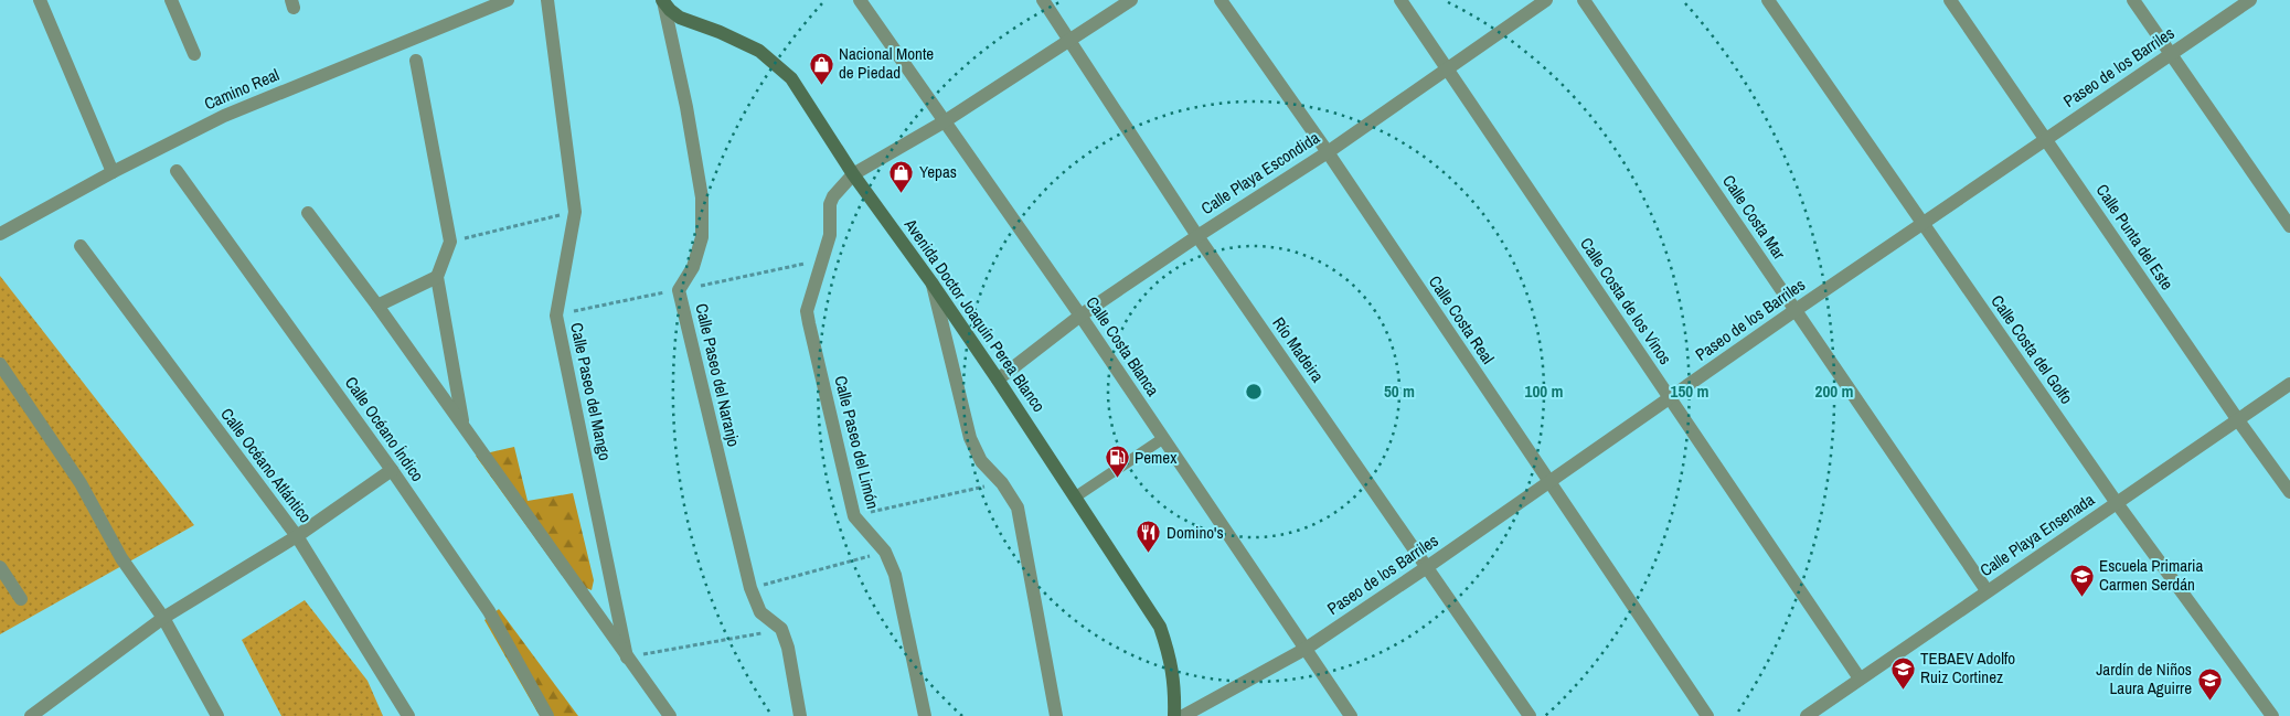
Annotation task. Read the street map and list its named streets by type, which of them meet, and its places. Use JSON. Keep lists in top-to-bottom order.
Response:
{
  "streets": {
    "main road": ["Avenida Doctor Joaquín Perea Blanco"],
    "street": [
      "Paseo de los Barriles",
      "Camino Real",
      "Calle Playa Escondida",
      "Calle Costa Mar",
      "Calle Punta del Este",
      "Calle Costa de los Vinos",
      "Calle Costa Real",
      "Calle Costa Blanca",
      "Río Madeira",
      "Calle Costa del Golfo",
      "Calle Paseo del Naranjo",
      "Calle Paseo del Mango",
      "Calle Océano Índico",
      "Calle Paseo del Limón",
      "Calle Océano Atlántico",
      "Calle Playa Ensenada"
    ]
  },
  "crossings": [
    ["Paseo de los Barriles", "Calle Costa Mar"],
    ["Paseo de los Barriles", "Calle Punta del Este"],
    ["Paseo de los Barriles", "Calle Costa de los Vinos"],
    ["Paseo de los Barriles", "Calle Costa Real"],
    ["Paseo de los Barriles", "Calle Costa Blanca"],
    ["Paseo de los Barriles", "Río Madeira"],
    ["Paseo de los Barriles", "Calle Costa del Golfo"],
    ["Calle Playa Escondida", "Calle Costa de los Vinos"],
    ["Calle Playa Escondida", "Avenida Doctor Joaquín Perea Blanco"],
    ["Calle Playa Escondida", "Calle Costa Real"],
    ["Calle Playa Escondida", "Calle Costa Blanca"],
    ["Calle Playa Escondida", "Río Madeira"],
    ["Calle Costa Mar", "Calle Playa Ensenada"],
    ["Calle Punta del Este", "Calle Playa Ensenada"],
    ["Calle Costa de los Vinos", "Calle Playa Ensenada"],
    ["Avenida Doctor Joaquín Perea Blanco", "Calle Paseo del Naranjo"],
    ["Avenida Doctor Joaquín Perea Blanco", "Calle Paseo del Limón"],
    ["Calle Costa Blanca", "Calle Paseo del Limón"],
    ["Río Madeira", "Calle Paseo del Limón"],
    ["Calle Costa del Golfo", "Calle Playa Ensenada"]
  ],
  "places": {
    "shop": ["Nacional Monte de Piedad", "Yepas"],
    "fuel station": ["Pemex"],
    "restaurant": ["Domino's"],
    "school or university": ["Escuela Primaria Carmen Serdán", "TEBAEV Adolfo Ruiz Cortinez", "Jardín de Niños Laura Aguirre"]
  },
  "rings": [
    "50 m",
    "100 m",
    "150 m",
    "200 m"
  ]
}
